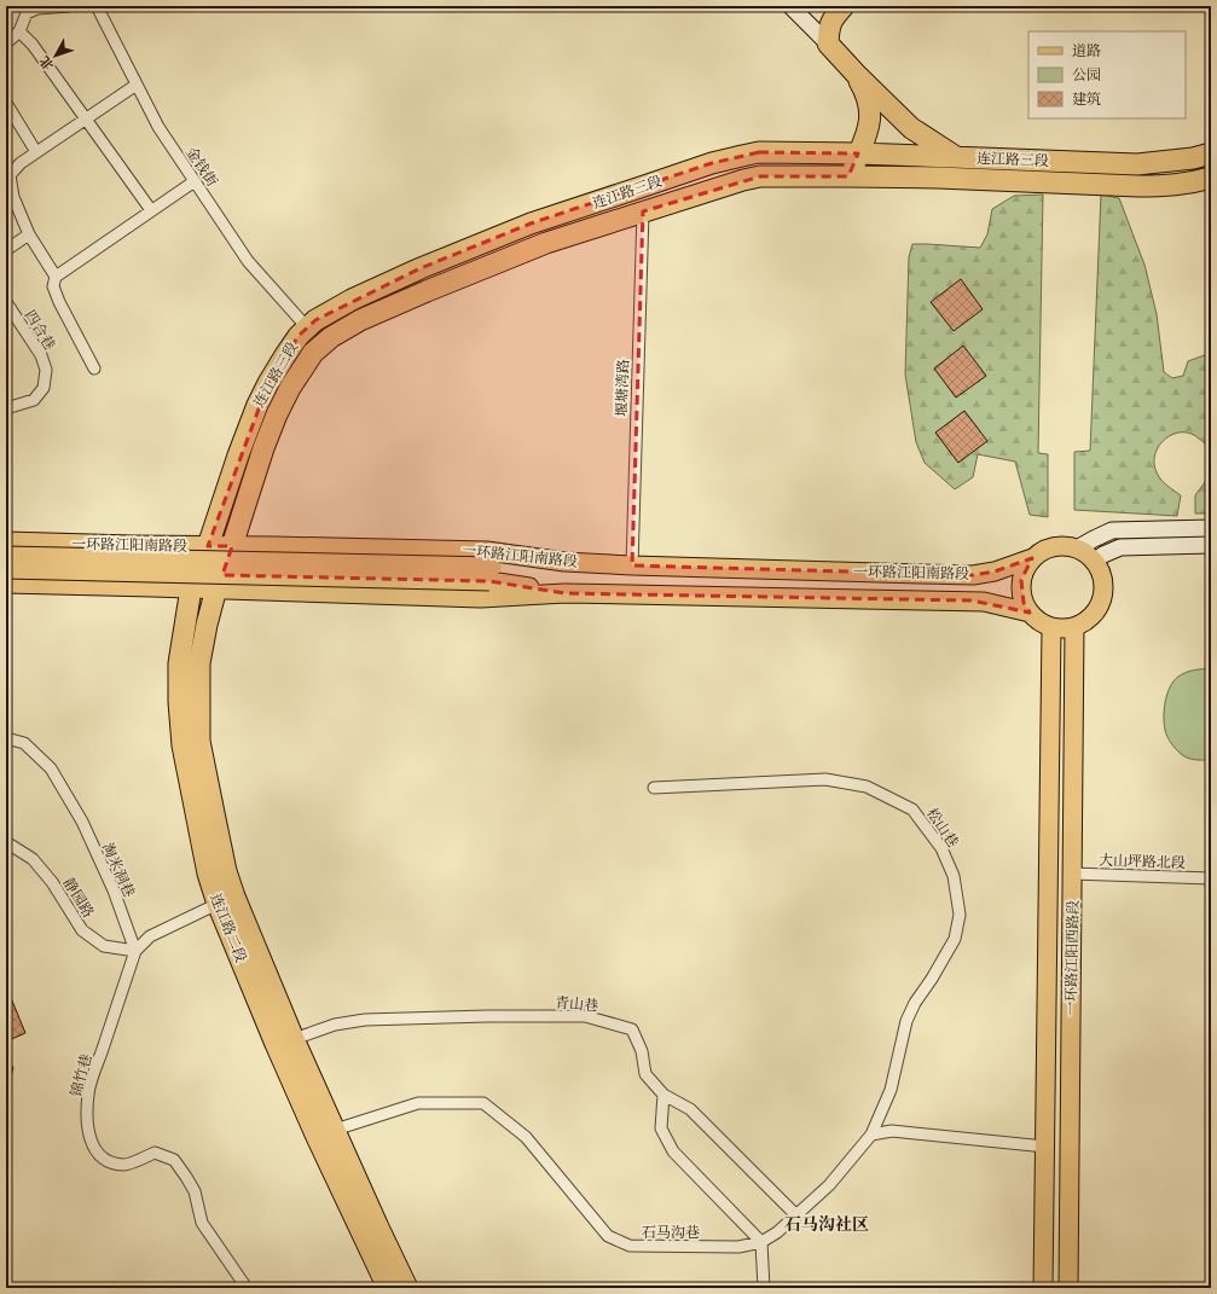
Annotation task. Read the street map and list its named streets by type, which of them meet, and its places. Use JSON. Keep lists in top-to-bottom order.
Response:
{
  "streets": {
    "highway": ["连江路三段", "连江路二段"],
    "main road": ["一环路江阳南路段", "一环路江阳西路段"],
    "street": [
      "金钱街",
      "四合巷",
      "堰塘湾路",
      "松山巷",
      "大山坪路北段",
      "淘米洞巷",
      "静园路",
      "青山巷",
      "锦竹巷",
      "石马沟巷"
    ]
  },
  "crossings": [
    ["连江路三段", "金钱街"],
    ["连江路三段", "堰塘湾路"],
    ["连江路三段", "一环路江阳南路段"],
    ["连江路三段", "连江路二段"],
    ["堰塘湾路", "一环路江阳南路段"],
    ["一环路江阳南路段", "连江路二段"],
    ["一环路江阳南路段", "一环路江阳西路段"],
    ["松山巷", "石马沟巷"],
    ["大山坪路北段", "一环路江阳西路段"],
    ["淘米洞巷", "静园路"],
    ["淘米洞巷", "锦竹巷"],
    ["静园路", "锦竹巷"],
    ["连江路二段", "青山巷"],
    ["连江路二段", "石马沟巷"],
    ["青山巷", "石马沟巷"]
  ],
  "districts": ["石马沟社区"],
  "legend": ["道路", "公园", "建筑"],
  "north": "bottom left"
}
